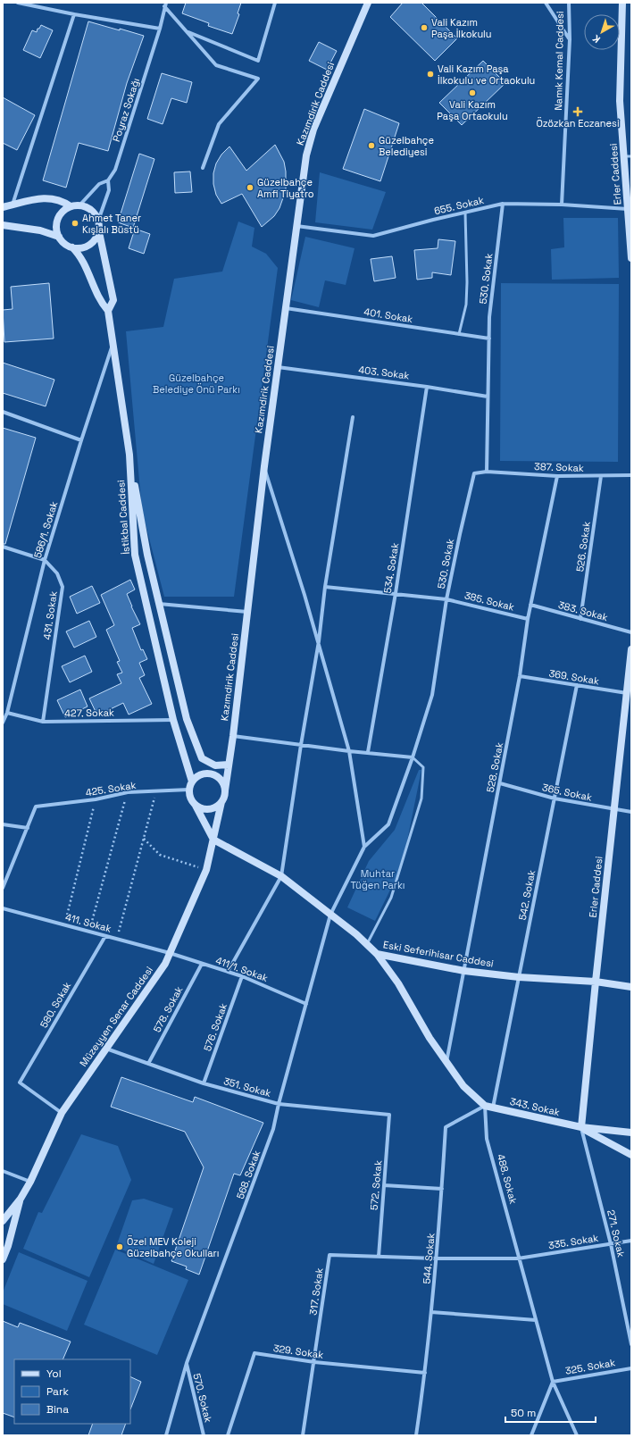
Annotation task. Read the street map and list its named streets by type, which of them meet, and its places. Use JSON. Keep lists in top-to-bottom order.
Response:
{
  "streets": {
    "main road": [
      "Kazımdirik Caddesi",
      "Erler Caddesi",
      "İstikbal Caddesi",
      "Eski Seferihisar Caddesi",
      "Müzeyyen Senar Caddesi",
      "343. Sokak"
    ],
    "street": [
      "Namık Kemal Caddesi",
      "Poyraz Sokağı",
      "655. Sokak",
      "530. Sokak",
      "401. Sokak",
      "403. Sokak",
      "387. Sokak",
      "586/1. Sokak",
      "526. Sokak",
      "534. Sokak",
      "385. Sokak",
      "383. Sokak",
      "431. Sokak",
      "369. Sokak",
      "427. Sokak",
      "528. Sokak",
      "425. Sokak",
      "365. Sokak",
      "542. Sokak",
      "411. Sokak",
      "411/1. Sokak",
      "580. Sokak",
      "578. Sokak",
      "576. Sokak",
      "351. Sokak",
      "568. Sokak",
      "488. Sokak",
      "572. Sokak",
      "271. Sokak",
      "335. Sokak",
      "544. Sokak",
      "317. Sokak",
      "329. Sokak",
      "325. Sokak",
      "570. Sokak"
    ]
  },
  "crossings": [
    ["Namık Kemal Caddesi", "655. Sokak"],
    ["Kazımdirik Caddesi", "655. Sokak"],
    ["Kazımdirik Caddesi", "401. Sokak"],
    ["Kazımdirik Caddesi", "403. Sokak"],
    ["Kazımdirik Caddesi", "İstikbal Caddesi"],
    ["Kazımdirik Caddesi", "425. Sokak"],
    ["Kazımdirik Caddesi", "Müzeyyen Senar Caddesi"],
    ["Poyraz Sokağı", "İstikbal Caddesi"],
    ["Erler Caddesi", "655. Sokak"],
    ["Erler Caddesi", "369. Sokak"],
    ["Erler Caddesi", "365. Sokak"],
    ["Erler Caddesi", "Eski Seferihisar Caddesi"],
    ["Erler Caddesi", "343. Sokak"],
    ["Erler Caddesi", "271. Sokak"],
    ["655. Sokak", "530. Sokak"],
    ["530. Sokak", "401. Sokak"],
    ["530. Sokak", "403. Sokak"],
    ["530. Sokak", "387. Sokak"],
    ["530. Sokak", "385. Sokak"],
    ["530. Sokak", "Eski Seferihisar Caddesi"],
    ["530. Sokak", "568. Sokak"],
    ["403. Sokak", "534. Sokak"],
    ["387. Sokak", "526. Sokak"],
    ["387. Sokak", "528. Sokak"],
    ["İstikbal Caddesi", "586/1. Sokak"],
    ["İstikbal Caddesi", "427. Sokak"],
    ["İstikbal Caddesi", "425. Sokak"],
    ["İstikbal Caddesi", "Müzeyyen Senar Caddesi"],
    ["586/1. Sokak", "431. Sokak"],
    ["586/1. Sokak", "427. Sokak"],
    ["526. Sokak", "383. Sokak"],
    ["534. Sokak", "385. Sokak"],
    ["385. Sokak", "528. Sokak"],
    ["383. Sokak", "528. Sokak"],
    ["431. Sokak", "427. Sokak"],
    ["369. Sokak", "528. Sokak"],
    ["369. Sokak", "542. Sokak"],
    ["528. Sokak", "365. Sokak"],
    ["528. Sokak", "Eski Seferihisar Caddesi"],
    ["425. Sokak", "Müzeyyen Senar Caddesi"],
    ["365. Sokak", "542. Sokak"],
    ["542. Sokak", "Eski Seferihisar Caddesi"],
    ["542. Sokak", "343. Sokak"],
    ["411. Sokak", "411/1. Sokak"],
    ["411. Sokak", "580. Sokak"],
    ["411. Sokak", "Müzeyyen Senar Caddesi"],
    ["Eski Seferihisar Caddesi", "Müzeyyen Senar Caddesi"],
    ["Eski Seferihisar Caddesi", "568. Sokak"],
    ["411/1. Sokak", "578. Sokak"],
    ["411/1. Sokak", "Müzeyyen Senar Caddesi"],
    ["411/1. Sokak", "576. Sokak"],
    ["411/1. Sokak", "568. Sokak"],
    ["580. Sokak", "Müzeyyen Senar Caddesi"],
    ["578. Sokak", "351. Sokak"],
    ["Müzeyyen Senar Caddesi", "351. Sokak"],
    ["576. Sokak", "351. Sokak"],
    ["351. Sokak", "568. Sokak"],
    ["351. Sokak", "572. Sokak"],
    ["343. Sokak", "488. Sokak"],
    ["343. Sokak", "271. Sokak"],
    ["343. Sokak", "544. Sokak"],
    ["568. Sokak", "570. Sokak"],
    ["488. Sokak", "335. Sokak"],
    ["488. Sokak", "544. Sokak"],
    ["488. Sokak", "325. Sokak"],
    ["572. Sokak", "317. Sokak"],
    ["271. Sokak", "335. Sokak"],
    ["335. Sokak", "544. Sokak"],
    ["335. Sokak", "317. Sokak"],
    ["544. Sokak", "317. Sokak"],
    ["544. Sokak", "329. Sokak"],
    ["317. Sokak", "329. Sokak"]
  ],
  "parks": ["Güzelbahçe Belediye Önü Parkı", "Muhtar Tüğen Parkı"],
  "places": {
    "other": [
      "Vali Kazım Paşa İlkokulu",
      "Vali Kazım Paşa İlkokulu ve Ortaokulu",
      "Vali Kazım Paşa Ortaokulu",
      "Güzelbahçe Belediyesi",
      "Güzelbahçe Amfi Tiyatro",
      "Ahmet Taner Kışlalı Büstü",
      "Özel MEV Koleji Güzelbahçe Okulları"
    ],
    "health": ["Özözkan Eczanesi"]
  },
  "legend": ["Yol", "Park", "Bina"],
  "scale_bar": "50 m",
  "north": "bottom left"
}
